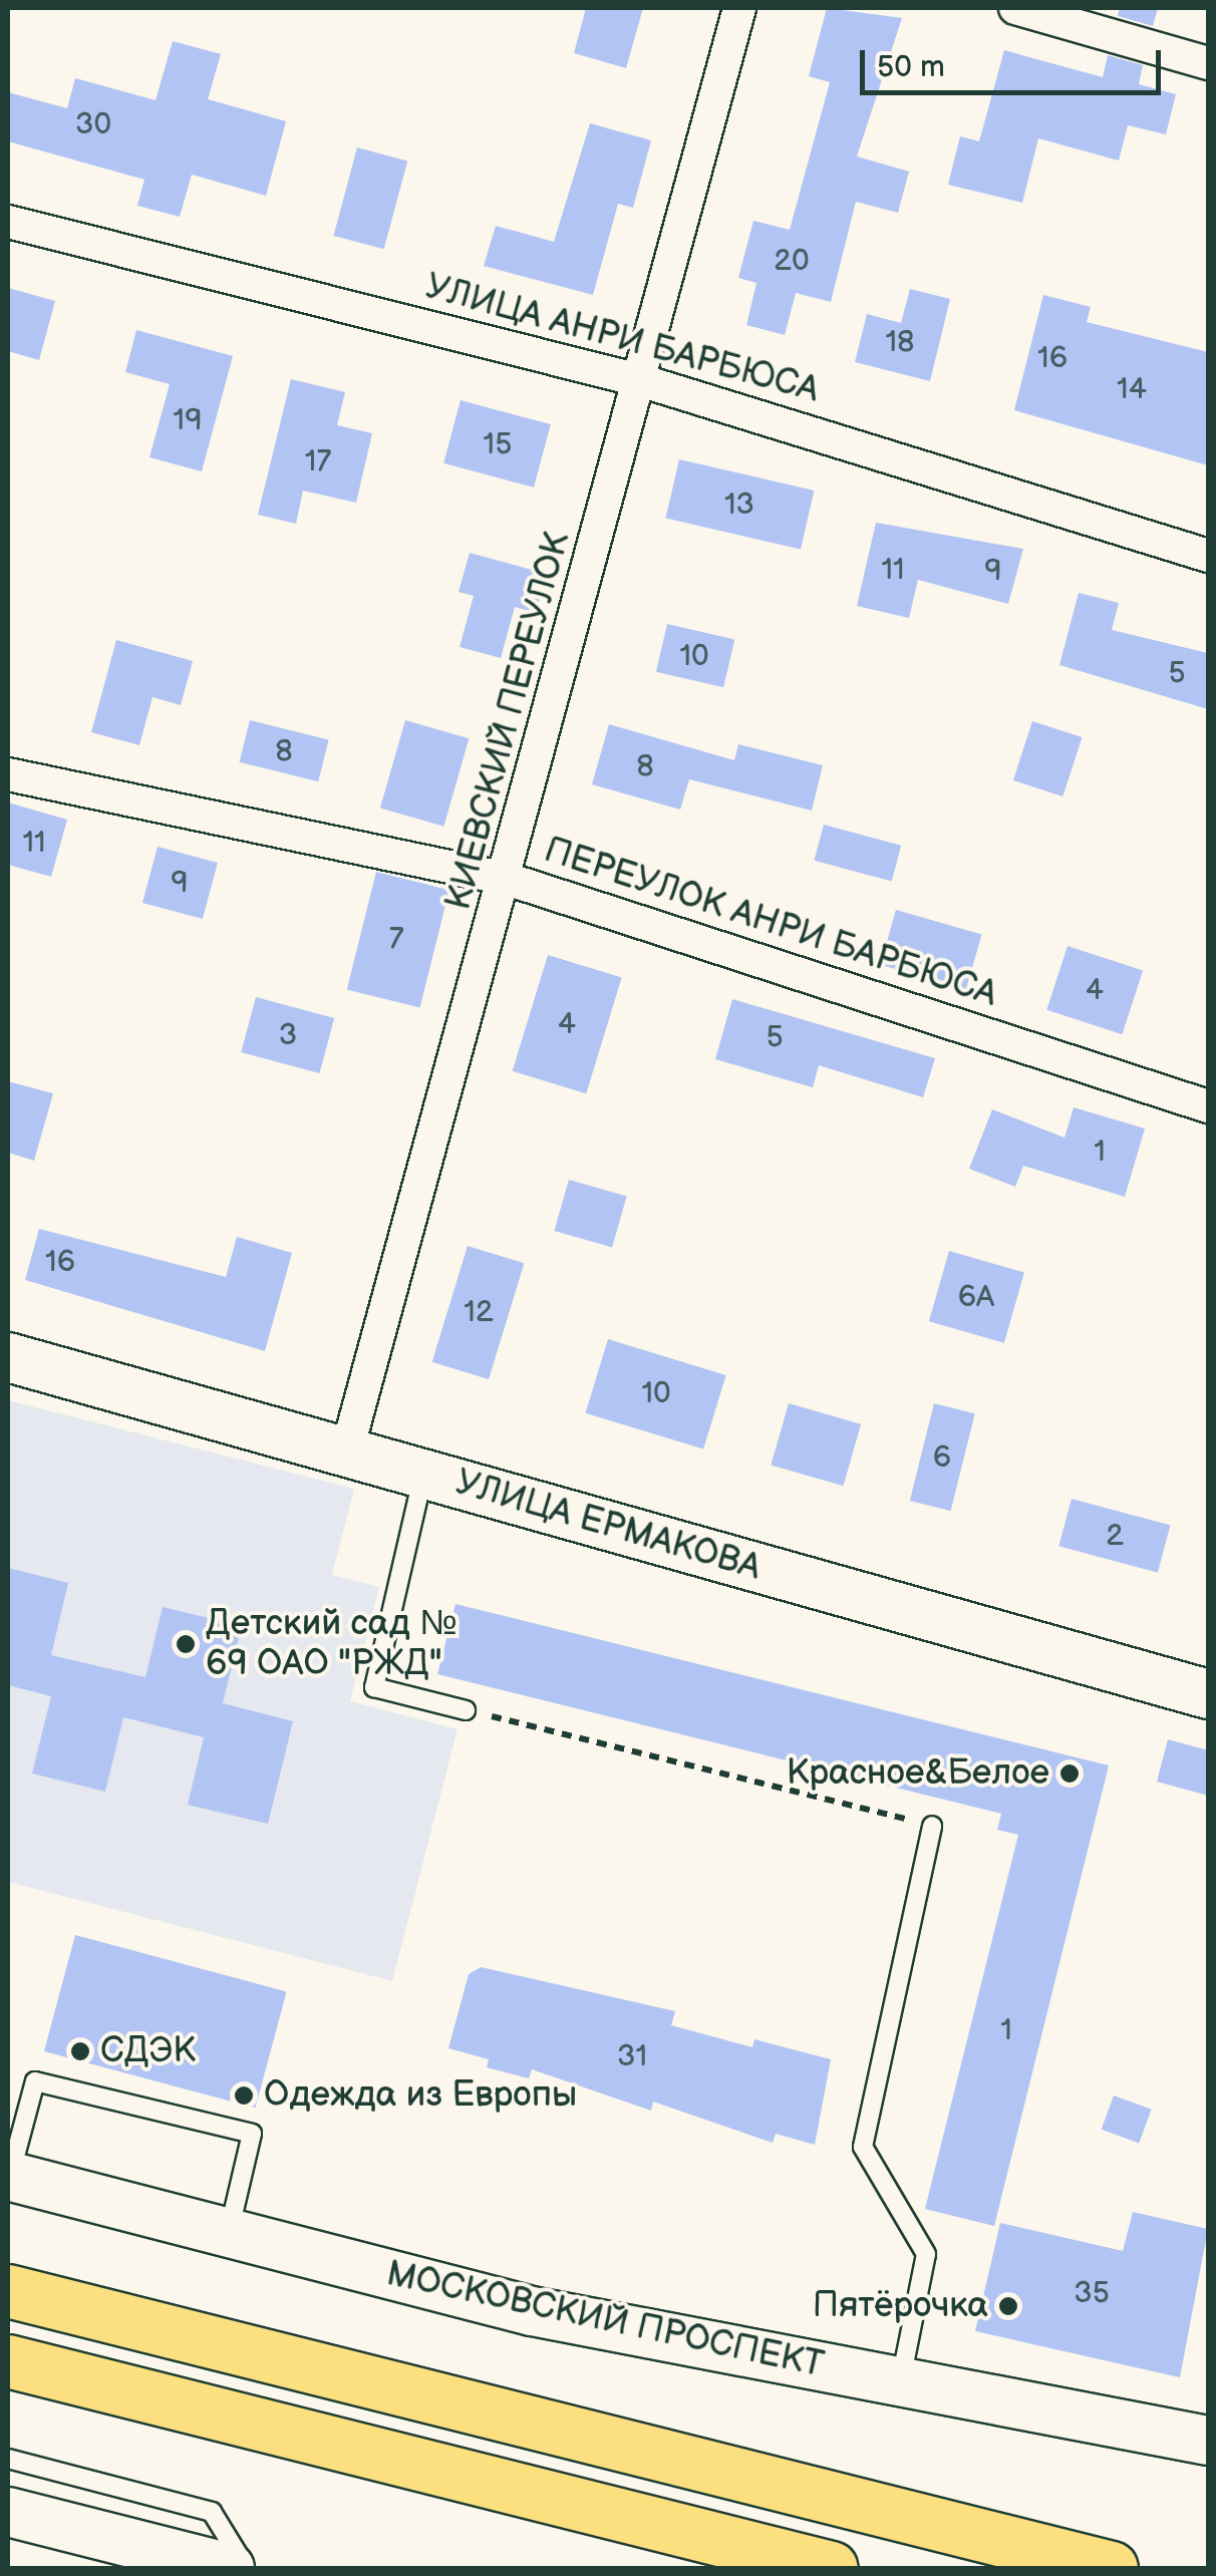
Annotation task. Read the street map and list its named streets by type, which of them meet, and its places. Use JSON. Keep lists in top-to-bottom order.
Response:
{
  "streets": {
    "street": [
      "УЛИЦА АНРИ БАРБЮСА",
      "КИЕВСКИЙ ПЕРЕУЛОК",
      "ПЕРЕУЛОК АНРИ БАРБЮСА",
      "УЛИЦА ЕРМАКОВА",
      "МОСКОВСКИЙ ПРОСПЕКТ"
    ]
  },
  "crossings": [
    ["УЛИЦА АНРИ БАРБЮСА", "КИЕВСКИЙ ПЕРЕУЛОК"],
    ["КИЕВСКИЙ ПЕРЕУЛОК", "ПЕРЕУЛОК АНРИ БАРБЮСА"],
    ["КИЕВСКИЙ ПЕРЕУЛОК", "УЛИЦА ЕРМАКОВА"]
  ],
  "places": [
    "Детский сад № 69 ОАО \"РЖД\"",
    "Красное&Белое",
    "СДЭК",
    "Одежда из Европы",
    "Пятёрочка"
  ],
  "house_numbers": [
    "30",
    "20",
    "18",
    "16",
    "14",
    "19",
    "15",
    "17",
    "13",
    "11",
    "9",
    "10",
    "5",
    "8",
    "8",
    "11",
    "9",
    "7",
    "4",
    "4",
    "3",
    "5",
    "1",
    "16",
    "6А",
    "12",
    "10",
    "6",
    "2",
    "1",
    "31",
    "35"
  ],
  "scale_bar": "50 m"
}
